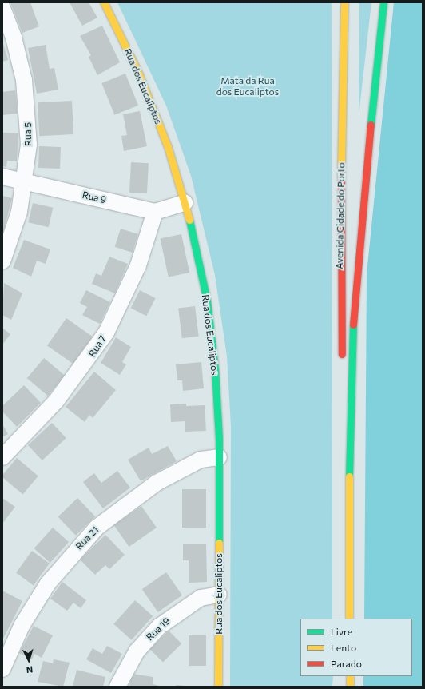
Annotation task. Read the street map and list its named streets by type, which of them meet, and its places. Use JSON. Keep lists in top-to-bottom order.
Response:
{
  "streets": {
    "main road": ["Rua dos Eucaliptos", "Avenida Cidade do Porto"],
    "street": [
      "Rua 5",
      "Rua 9",
      "Rua 7",
      "Rua 21",
      "Rua 19"
    ]
  },
  "crossings": [
    ["Rua dos Eucaliptos", "Rua 9"],
    ["Rua dos Eucaliptos", "Rua 21"],
    ["Rua dos Eucaliptos", "Rua 19"],
    ["Rua 5", "Rua 9"],
    ["Rua 9", "Rua 7"]
  ],
  "parks": ["Mata da Rua dos Eucaliptos"],
  "legend": ["Livre", "Lento", "Parado"],
  "north": "bottom"
}
